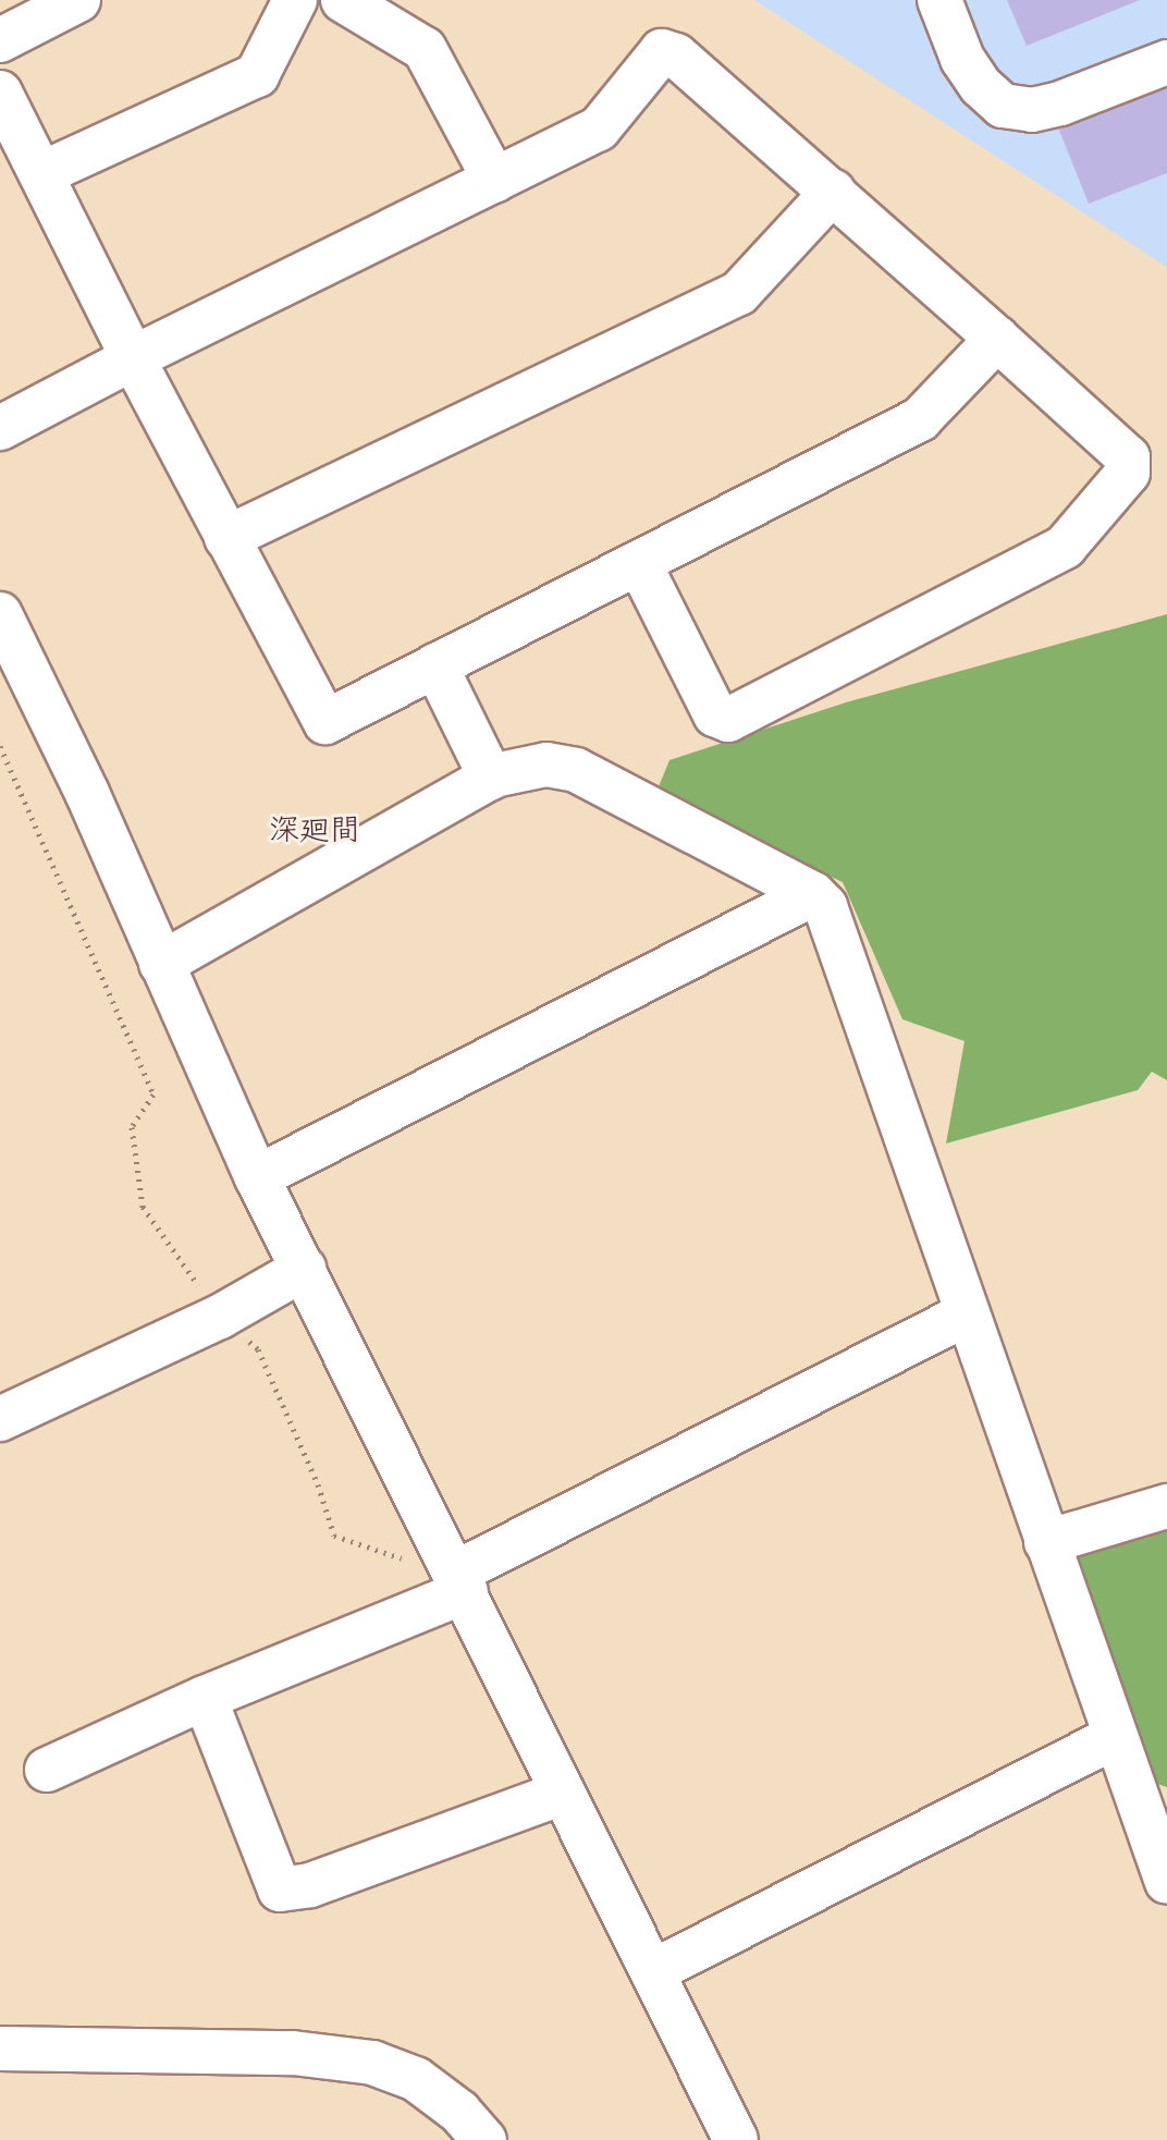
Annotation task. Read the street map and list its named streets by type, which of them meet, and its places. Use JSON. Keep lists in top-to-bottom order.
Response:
{
  "districts": ["深廻間"]
}
